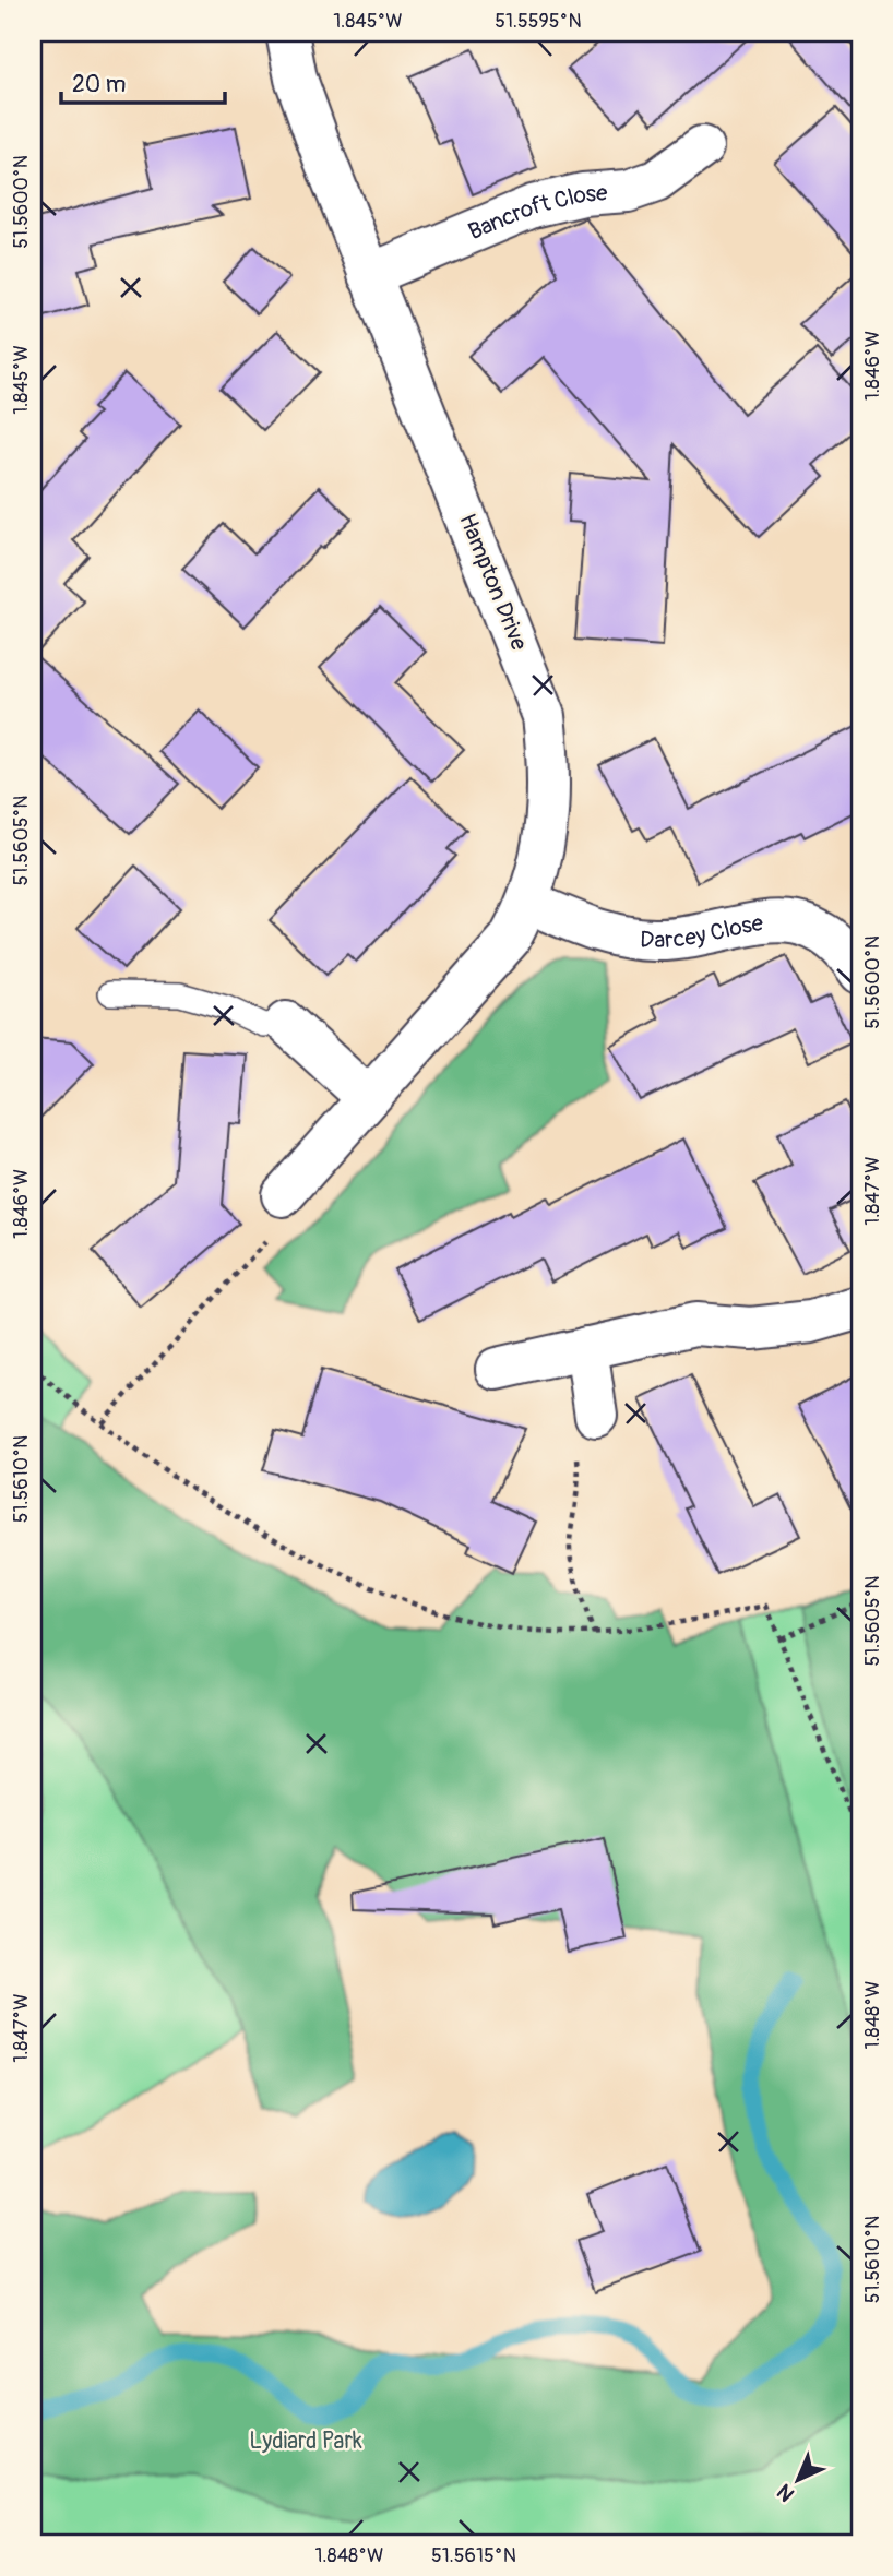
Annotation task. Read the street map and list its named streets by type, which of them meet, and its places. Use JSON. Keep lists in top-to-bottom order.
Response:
{
  "streets": {
    "street": ["Bancroft Close", "Hampton Drive", "Darcey Close"]
  },
  "crossings": [
    ["Bancroft Close", "Hampton Drive"],
    ["Hampton Drive", "Darcey Close"]
  ],
  "parks": ["Lydiard Park"],
  "scale_bar": "20 m",
  "north": "bottom left",
  "coordinates": [
    "1.845°W",
    "51.5595°N",
    "51.5600°N",
    "1.846°W",
    "51.5605°N",
    "1.847°W",
    "51.5610°N",
    "1.848°W",
    "51.5615°N"
  ]
}
